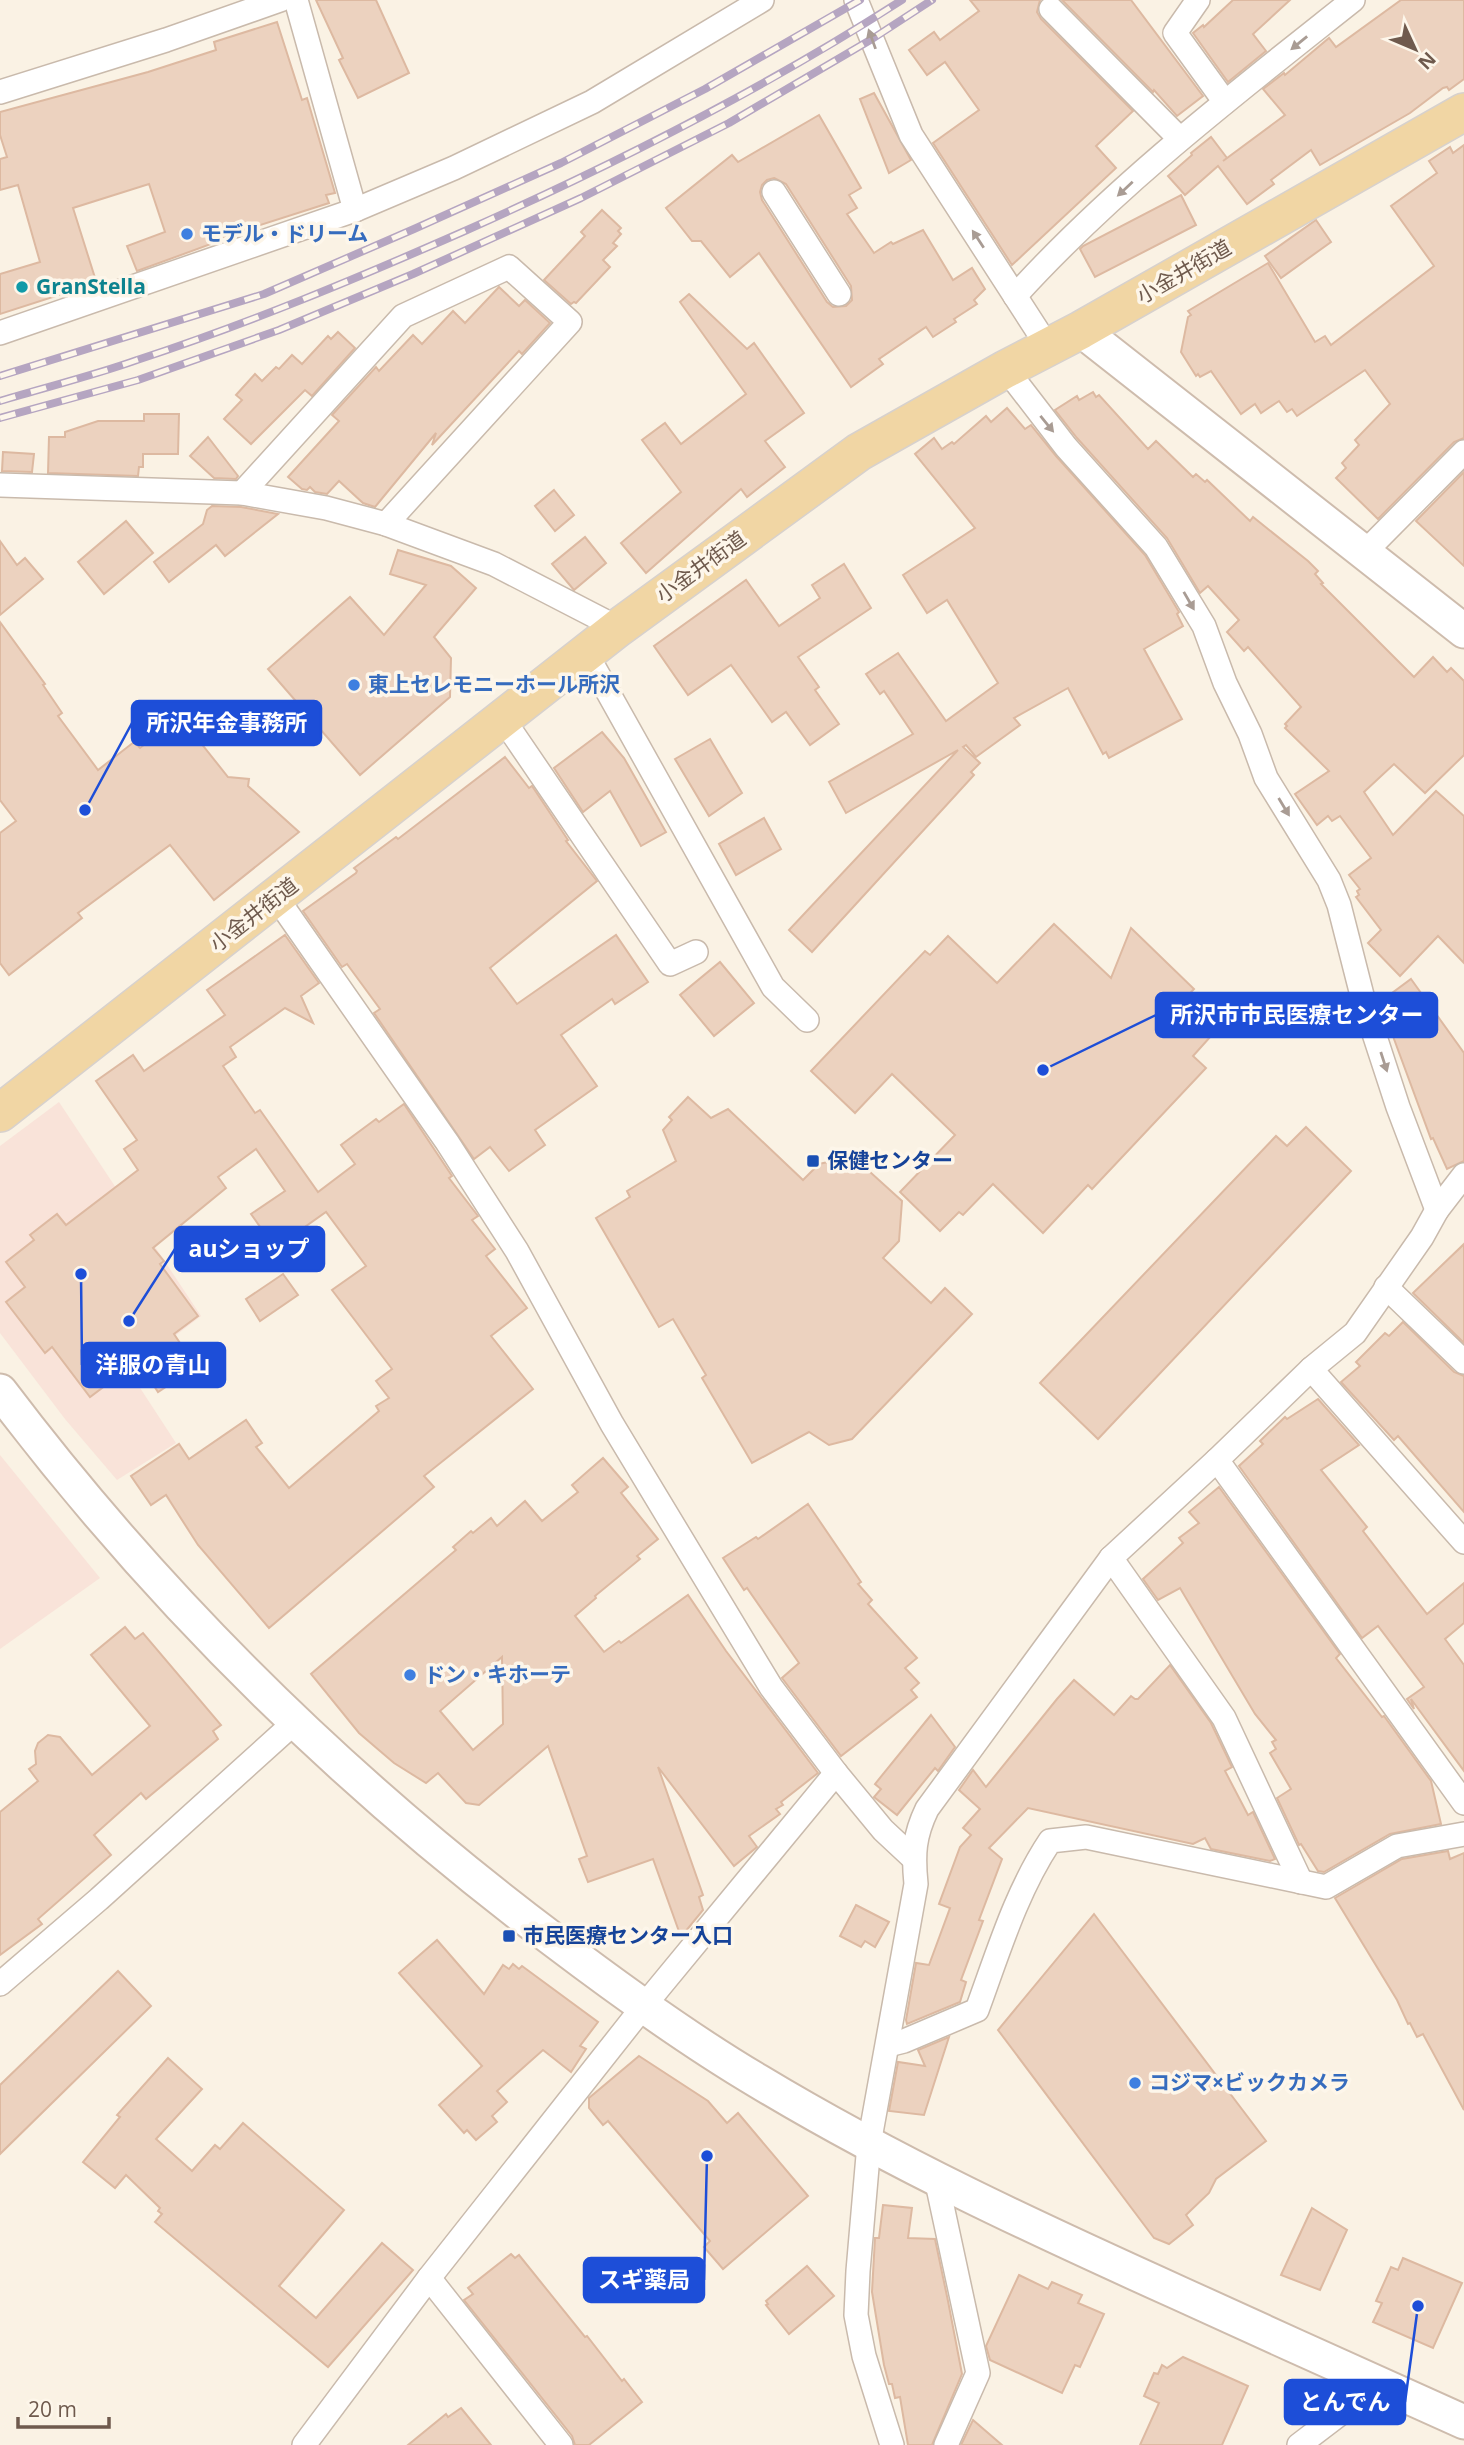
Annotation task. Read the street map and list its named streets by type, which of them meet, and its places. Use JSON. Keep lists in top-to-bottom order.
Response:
{
  "streets": {
    "main road": ["小金井街道"]
  },
  "places": {
    "other": [
      "モデル・ドリーム",
      "GranStella",
      "東上セレモニーホール所沢",
      "所沢年金事務所",
      "所沢市市民医療センター",
      "洋服の青山",
      "auショップ",
      "ドン・キホーテ",
      "コジマ×ビックカメラ",
      "スギ薬局",
      "とんでん"
    ],
    "transit": ["保健センター", "市民医療センター入口"]
  },
  "scale_bar": "20 m",
  "north": "bottom right"
}
